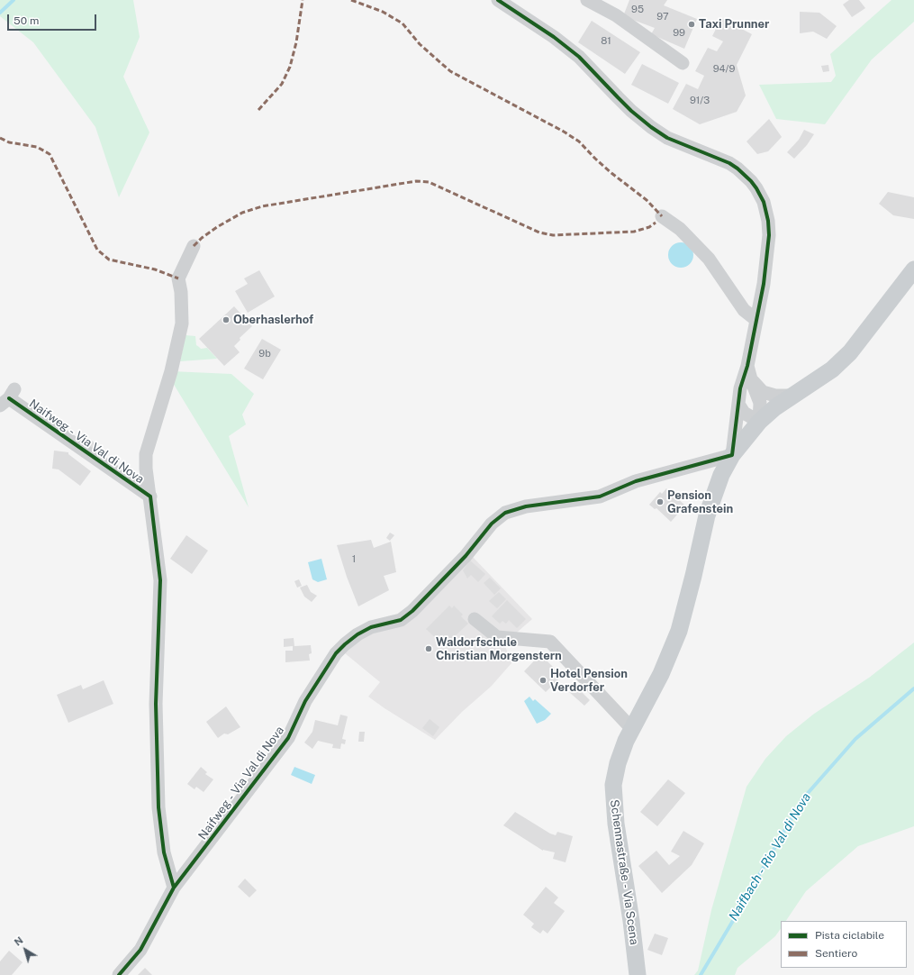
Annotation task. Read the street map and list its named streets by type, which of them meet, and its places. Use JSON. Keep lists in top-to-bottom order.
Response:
{
  "streets": {
    "main road": ["Schennastraße - Via Scena"],
    "street": ["Naifweg - Via Val di Nova"]
  },
  "crossings": [
    ["Naifweg - Via Val di Nova", "Schennastraße - Via Scena"]
  ],
  "water": ["Naifbach - Rio Val di Nova"],
  "places": [
    "Taxi Prunner",
    "Oberhaslerhof",
    "Pension Grafenstein",
    "Waldorfschule Christian Morgenstern",
    "Hotel Pension Verdorfer"
  ],
  "house_numbers": [
    "95",
    "97",
    "99",
    "81",
    "94/9",
    "91/3",
    "9b",
    "1"
  ],
  "legend": ["Pista ciclabile", "Sentiero"],
  "scale_bar": "50 m",
  "north": "top left"
}
